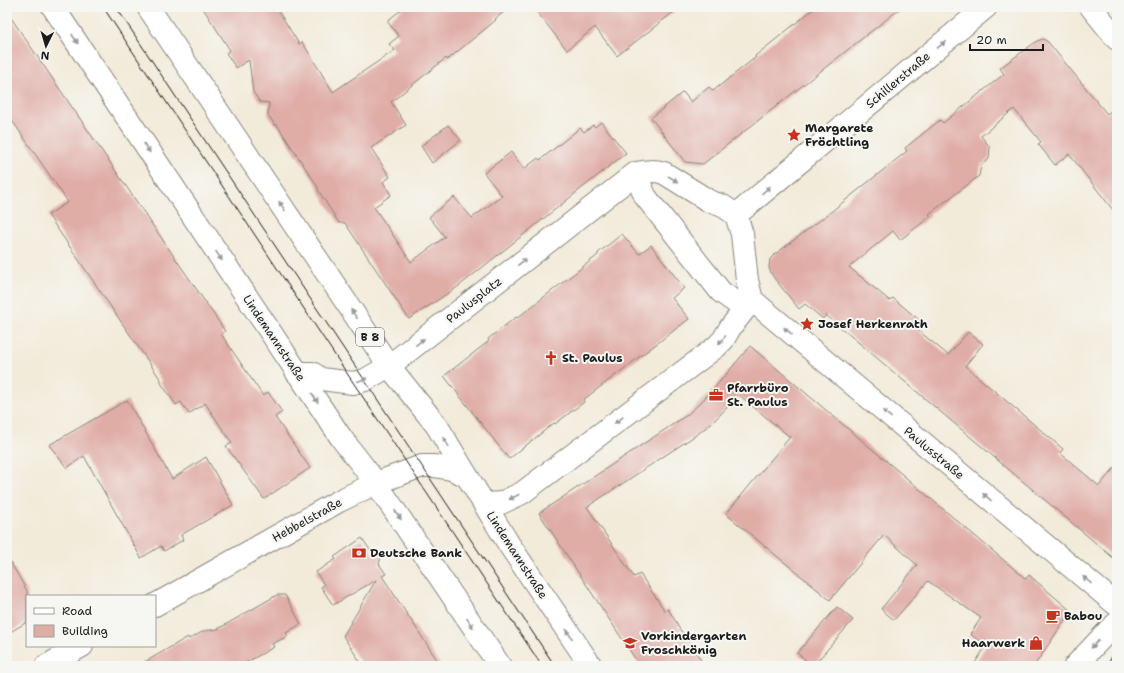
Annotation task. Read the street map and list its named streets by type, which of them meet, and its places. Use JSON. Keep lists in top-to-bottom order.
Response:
{
  "streets": {
    "street": [
      "Schillerstraße",
      "Paulusplatz",
      "B 8",
      "Lindemannstraße",
      "Paulusstraße",
      "Hebbelstraße"
    ]
  },
  "crossings": [
    ["Schillerstraße", "Paulusplatz"],
    ["Paulusplatz", "Lindemannstraße"],
    ["Lindemannstraße", "Hebbelstraße"]
  ],
  "one_way": ["Schillerstraße", "Paulusstraße"],
  "places": {
    "place": ["Margarete Fröchtling", "Josef Herkenrath"],
    "church": ["St. Paulus"],
    "office": ["Pfarrbüro St. Paulus"],
    "bank": ["Deutsche Bank"],
    "cafe": ["Babou"],
    "school or university": ["Vorkindergarten Froschkönig"],
    "shop": ["Haarwerk"]
  },
  "legend": ["Road", "Building"],
  "scale_bar": "20 m",
  "north": "bottom"
}
